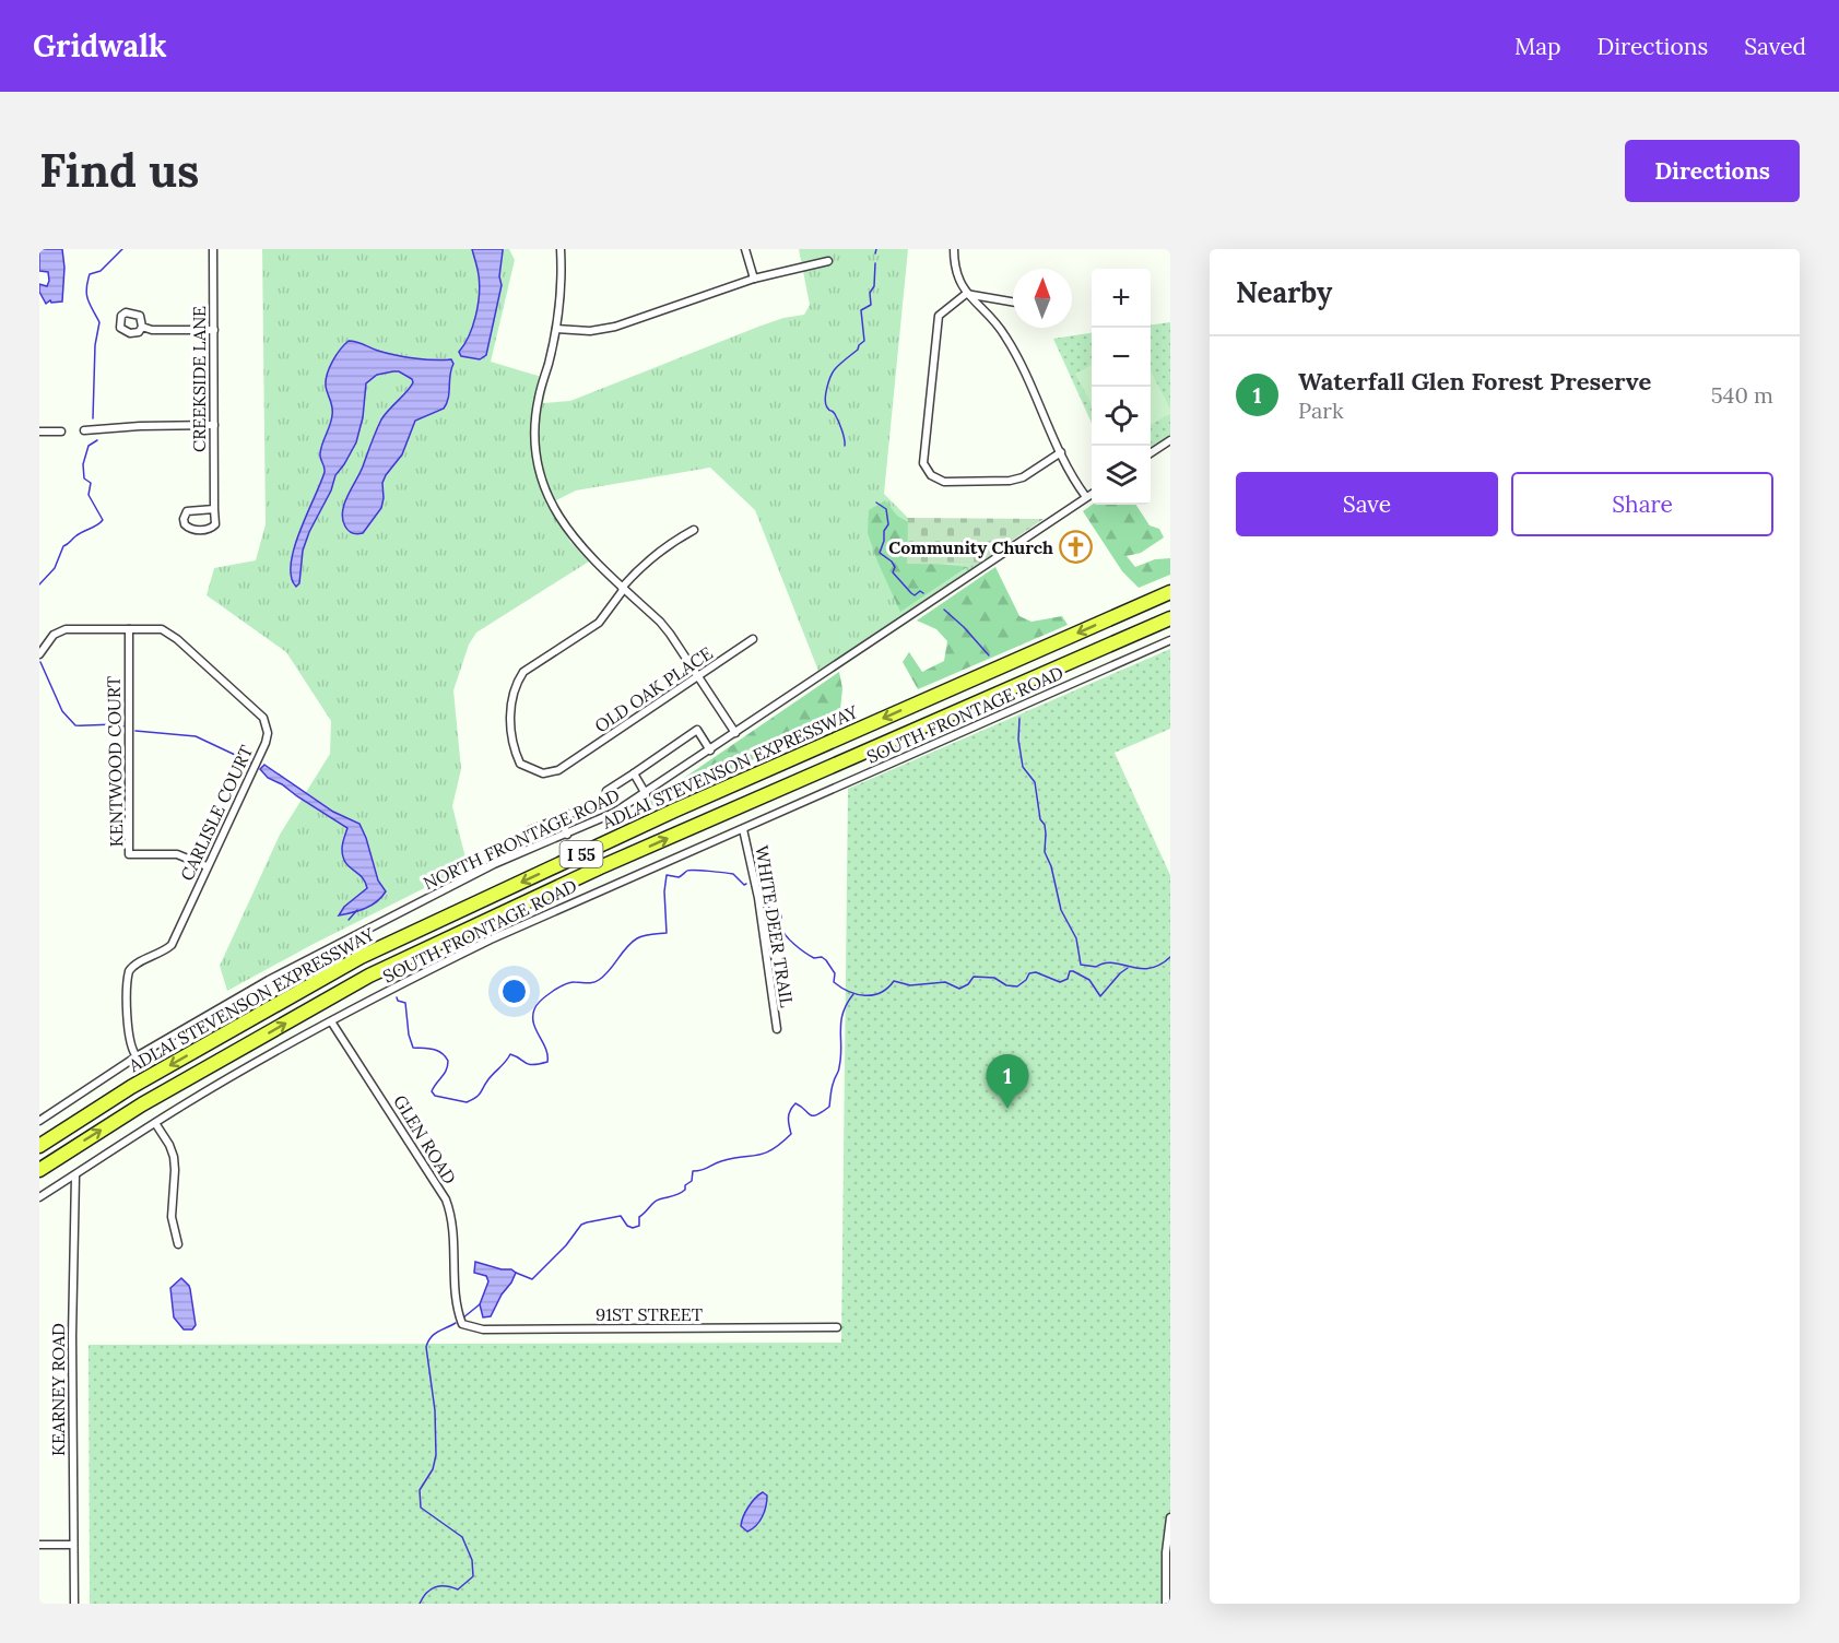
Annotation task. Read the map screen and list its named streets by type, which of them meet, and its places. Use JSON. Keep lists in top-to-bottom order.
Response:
{
  "streets": {
    "highway": ["ADLAI STEVENSON EXPRESSWAY", "I 55"],
    "street": [
      "CREEKSIDE LANE",
      "OLD OAK PLACE",
      "SOUTH FRONTAGE ROAD",
      "KENTWOOD COURT",
      "CARLISLE COURT",
      "NORTH FRONTAGE ROAD",
      "WHITE DEER TRAIL",
      "GLEN ROAD",
      "91ST STREET",
      "KEARNEY ROAD"
    ]
  },
  "crossings": [
    ["SOUTH FRONTAGE ROAD", "WHITE DEER TRAIL"],
    ["SOUTH FRONTAGE ROAD", "GLEN ROAD"],
    ["SOUTH FRONTAGE ROAD", "KEARNEY ROAD"],
    ["KENTWOOD COURT", "CARLISLE COURT"],
    ["CARLISLE COURT", "NORTH FRONTAGE ROAD"],
    ["GLEN ROAD", "91ST STREET"]
  ],
  "places": {
    "church": ["Community Church"]
  },
  "north": "top",
  "page": {
    "header": "Gridwalk",
    "nav": ["Map", "Directions", "Saved"],
    "buttons": [
      "Directions",
      ["Save", "Share"]
    ],
    "title": "Find us",
    "heading": "Nearby",
    "map_buttons": ["+", "−"],
    "list": [
      {
        "mark": "1",
        "name": "Waterfall Glen Forest Preserve",
        "note": "Park",
        "value": "540 m"
      }
    ],
    "pins": "1"
  }
}
